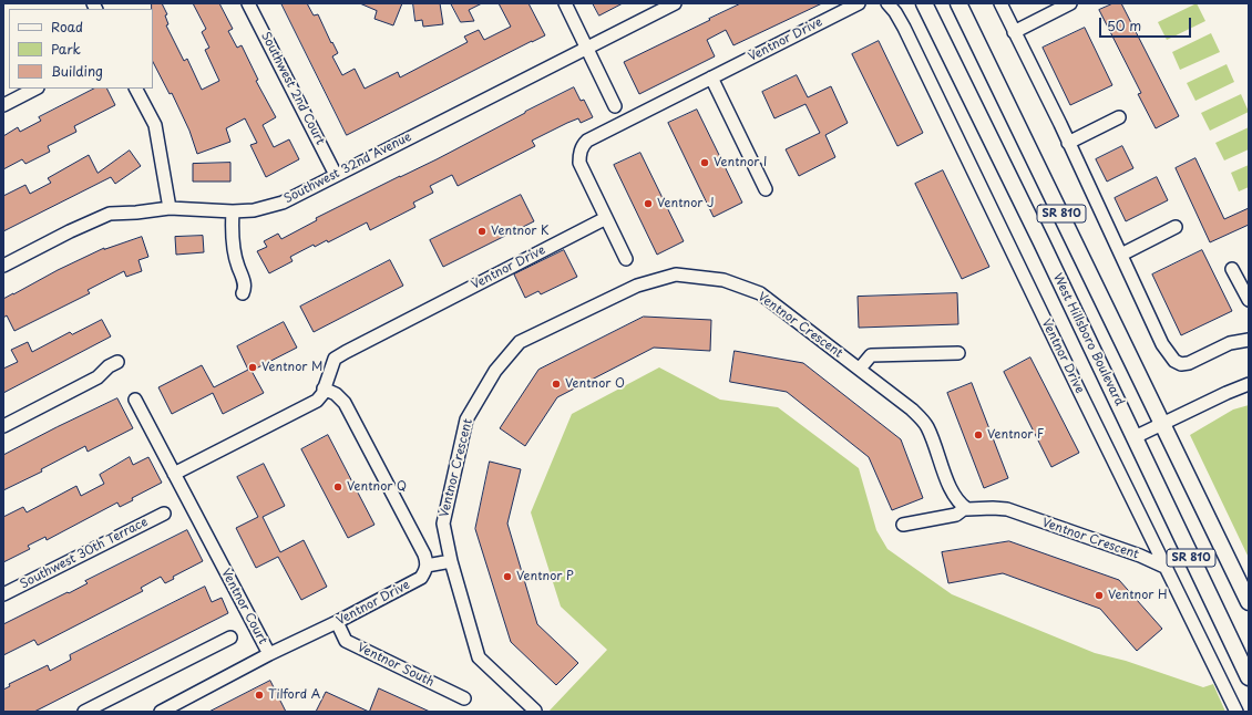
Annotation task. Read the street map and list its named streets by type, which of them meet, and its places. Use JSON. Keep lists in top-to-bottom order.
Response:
{
  "streets": {
    "main road": ["SR 810", "West Hillsboro Boulevard"],
    "street": [
      "Ventnor Drive",
      "Southwest 2nd Court",
      "Southwest 32nd Avenue",
      "Ventnor Crescent",
      "Southwest 30th Terrace",
      "Ventnor Court",
      "Ventnor South"
    ]
  },
  "crossings": [
    ["Ventnor Drive", "Ventnor Crescent"],
    ["Ventnor Drive", "Ventnor Court"],
    ["Ventnor Drive", "Ventnor South"],
    ["Southwest 2nd Court", "Southwest 32nd Avenue"]
  ],
  "places": [
    "Ventnor I",
    "Ventnor J",
    "Ventnor K",
    "Ventnor M",
    "Ventnor O",
    "Ventnor F",
    "Ventnor Q",
    "Ventnor P",
    "Ventnor H",
    "Tilford A"
  ],
  "legend": ["Road", "Park", "Building"],
  "scale_bar": "50 m"
}
